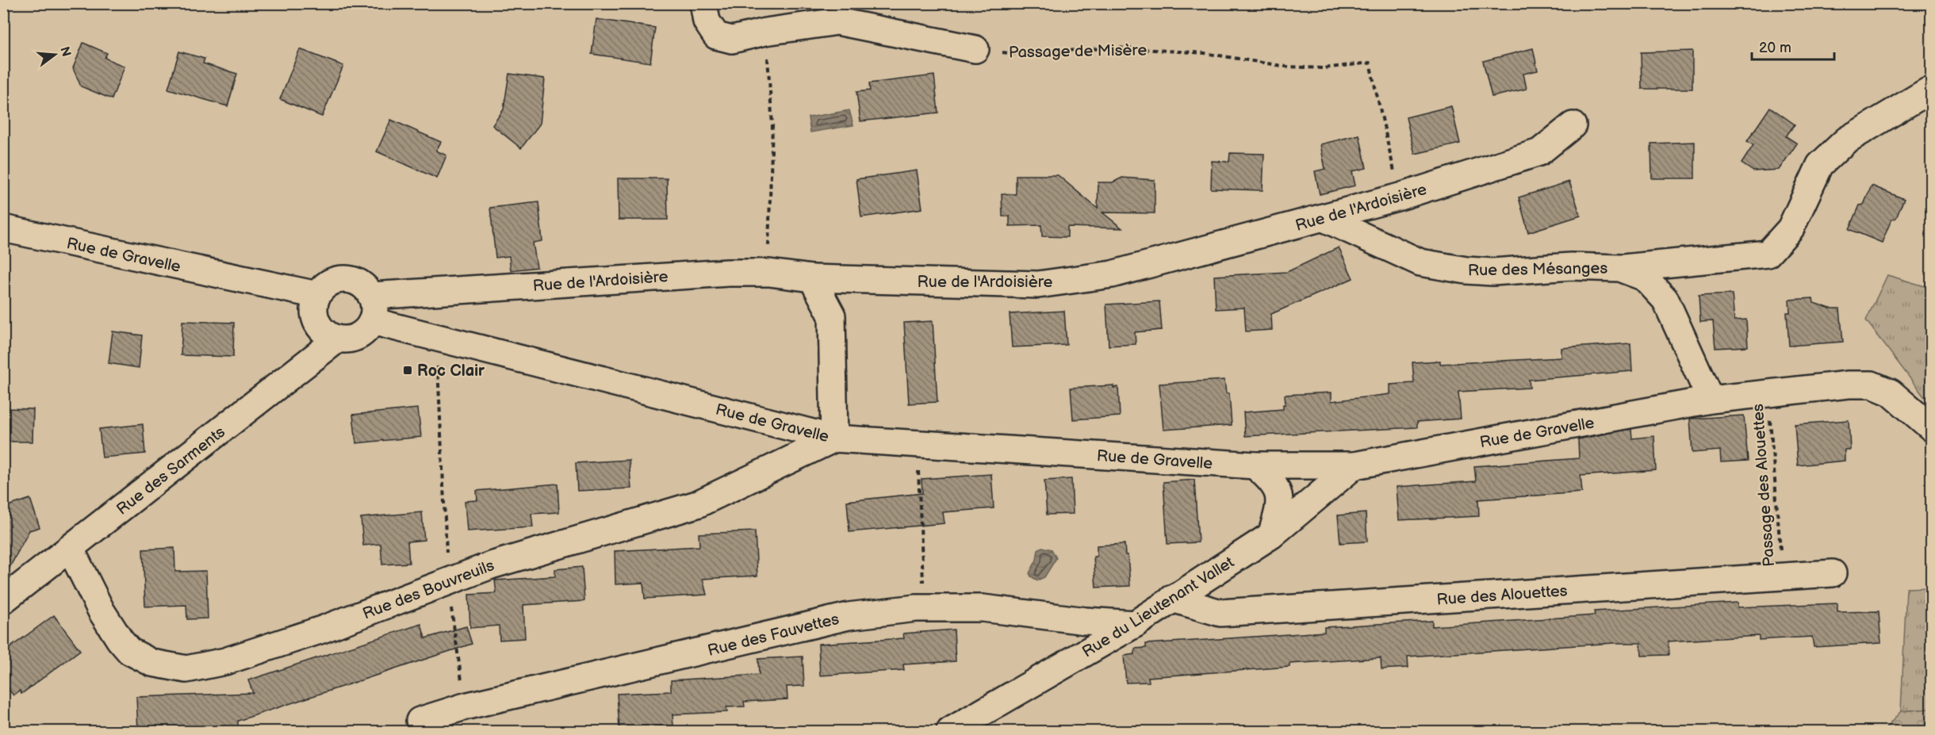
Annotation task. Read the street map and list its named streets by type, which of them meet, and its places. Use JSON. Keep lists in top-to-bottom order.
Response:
{
  "streets": {
    "street": [
      "Rue de l'Ardoisière",
      "Rue de Gravelle",
      "Rue des Mésanges",
      "Rue des Sarments",
      "Rue des Bouvreuils",
      "Rue des Alouettes",
      "Rue du Lieutenant Vallet",
      "Rue des Fauvettes"
    ],
    "path": ["Passage de Misère", "Passage des Alouettes"]
  },
  "crossings": [
    ["Passage de Misère", "Rue de l'Ardoisière"],
    ["Rue de l'Ardoisière", "Rue de Gravelle"],
    ["Rue de l'Ardoisière", "Rue des Mésanges"],
    ["Rue de l'Ardoisière", "Rue des Sarments"],
    ["Rue de Gravelle", "Rue des Mésanges"],
    ["Rue de Gravelle", "Rue des Sarments"],
    ["Rue de Gravelle", "Passage des Alouettes"],
    ["Rue de Gravelle", "Rue des Bouvreuils"],
    ["Rue de Gravelle", "Rue du Lieutenant Vallet"],
    ["Rue des Sarments", "Rue des Bouvreuils"],
    ["Passage des Alouettes", "Rue des Alouettes"],
    ["Rue des Alouettes", "Rue du Lieutenant Vallet"],
    ["Rue du Lieutenant Vallet", "Rue des Fauvettes"]
  ],
  "places": {
    "transit": ["Roc Clair"]
  },
  "scale_bar": "20 m",
  "north": "right"
}
